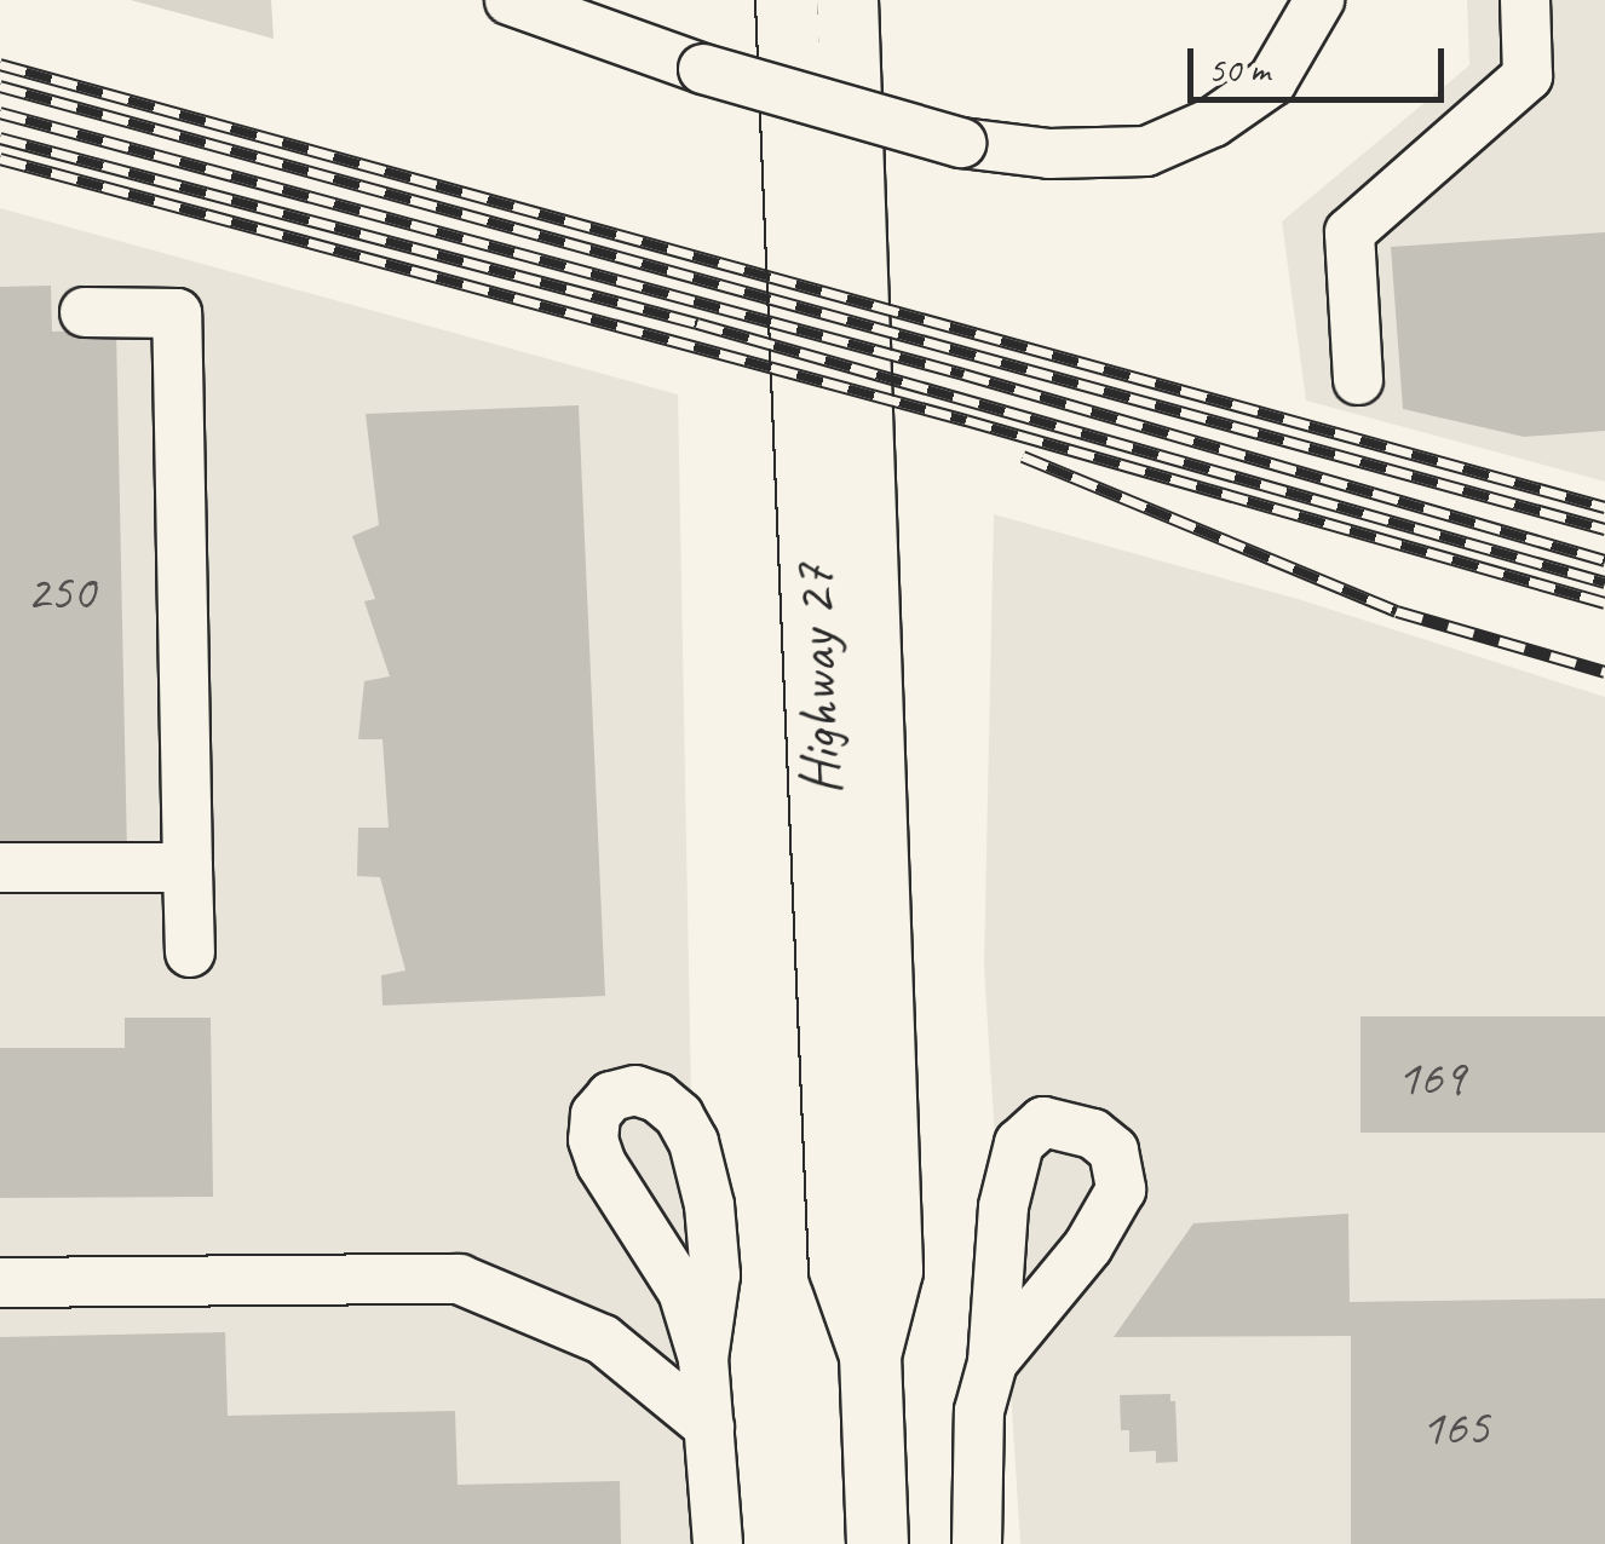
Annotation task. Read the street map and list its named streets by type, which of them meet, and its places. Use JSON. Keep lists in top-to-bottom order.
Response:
{
  "streets": {
    "main road": ["Highway 27"]
  },
  "house_numbers": ["250", "169", "165"],
  "scale_bar": "50 m"
}
